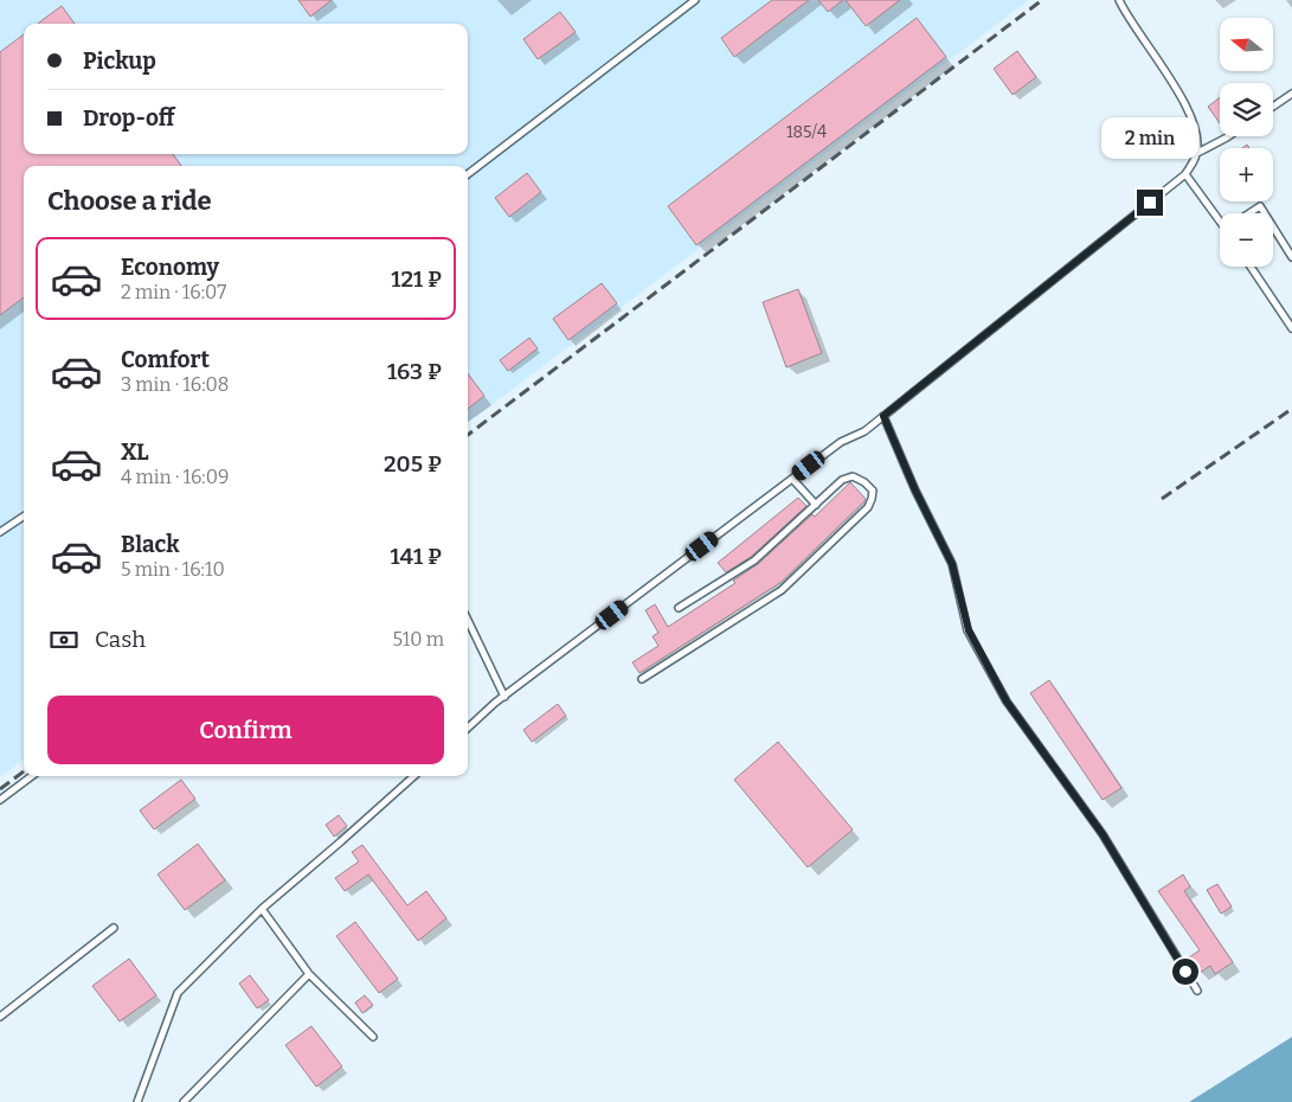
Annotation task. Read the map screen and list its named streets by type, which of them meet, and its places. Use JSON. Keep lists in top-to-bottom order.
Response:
{
  "house_numbers": ["185/4"],
  "north": "left",
  "page": {
    "map_buttons": ["+", "−"],
    "banner": ["Pickup", "Drop-off"],
    "bubble": "2 min",
    "heading": "Choose a ride",
    "list": [
      {
        "name": "Economy",
        "note": "2 min · 16:07",
        "value": "121 ₽"
      },
      {
        "name": "Comfort",
        "note": "3 min · 16:08",
        "value": "163 ₽"
      },
      {
        "name": "XL",
        "note": "4 min · 16:09",
        "value": "205 ₽"
      },
      {
        "name": "Black",
        "note": "5 min · 16:10",
        "value": "141 ₽"
      }
    ],
    "pay": ["Cash", "510 m"],
    "buttons": "Confirm"
  }
}
